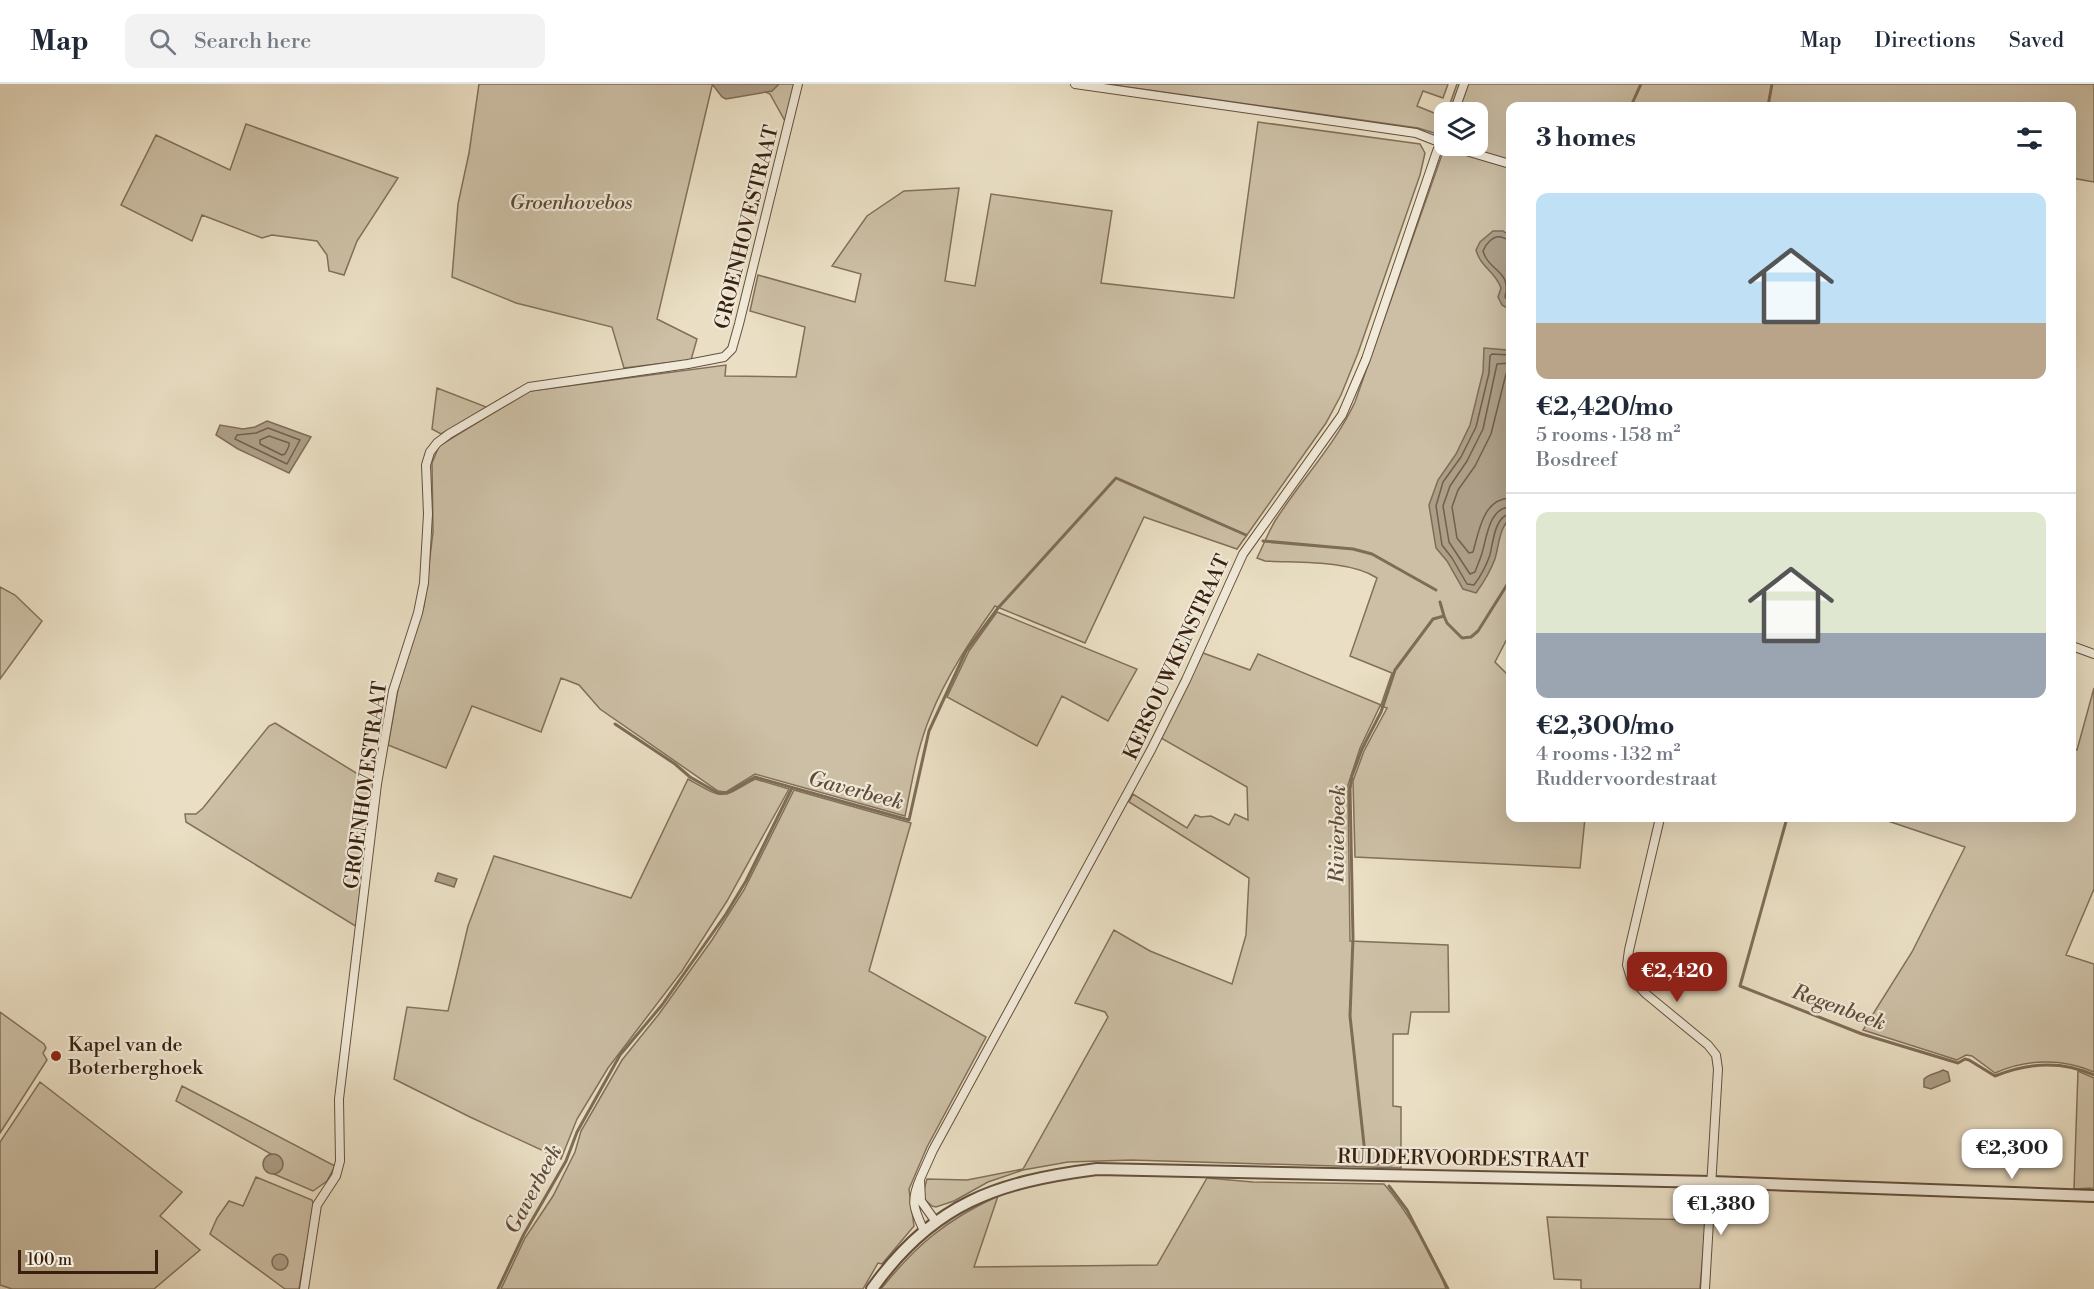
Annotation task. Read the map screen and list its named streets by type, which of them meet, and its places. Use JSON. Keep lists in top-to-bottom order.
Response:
{
  "streets": {
    "street": ["GROENHOVESTRAAT", "KERSOUWKENSTRAAT", "RUDDERVOORDESTRAAT"]
  },
  "crossings": [
    ["KERSOUWKENSTRAAT", "RUDDERVOORDESTRAAT"]
  ],
  "water": ["Gaverbeek", "Rivierbeek", "Regenbeek"],
  "parks": ["Groenhovebos"],
  "places": ["Kapel van de Boterberghoek"],
  "scale_bar": "100 m",
  "page": {
    "header": "Map",
    "search": "Search here",
    "nav": ["Map", "Directions", "Saved"],
    "heading": "3 homes",
    "list": [
      {
        "name": "€2,420/mo",
        "note": "5 rooms · 158 m² · Bosdreef"
      },
      {
        "name": "€2,300/mo",
        "note": "4 rooms · 132 m² · Ruddervoordestraat"
      }
    ],
    "price": ["€2,420", "€2,300", "€1,380"],
    "scale": "100 m"
  }
}
